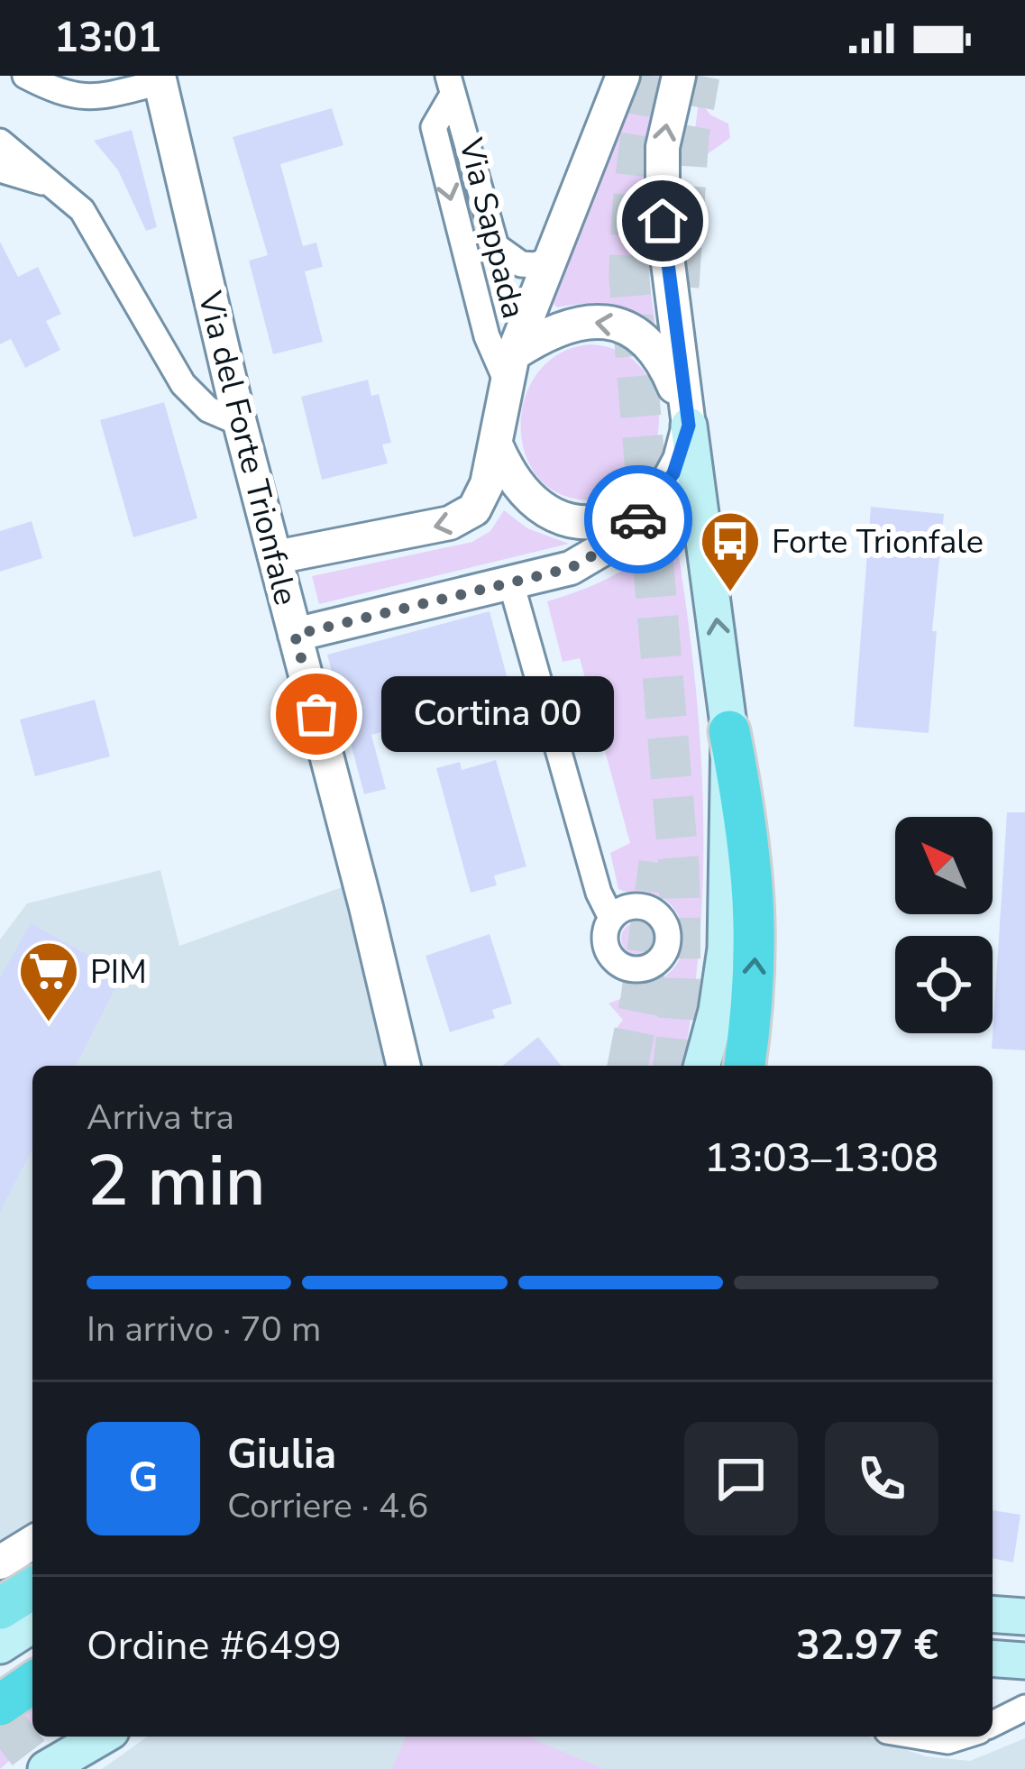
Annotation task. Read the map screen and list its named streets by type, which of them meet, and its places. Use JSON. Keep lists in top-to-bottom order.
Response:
{
  "streets": {
    "street": ["Via Sappada", "Via del Forte Trionfale"]
  },
  "places": {
    "bus stop": ["Forte Trionfale"],
    "other": ["Cortina 00"],
    "supermarket": ["PIM"]
  },
  "north": "top left",
  "page": {
    "status": "13:01",
    "bubble": "Cortina 00",
    "heading": ["2 min", "Arriva tra", "13:03–13:08"],
    "panel": [
      "Giulia",
      "Corriere · 4.6",
      "Ordine #6499",
      "32.97 €"
    ],
    "bar": "In arrivo · 70 m",
    "round": "G"
  }
}
